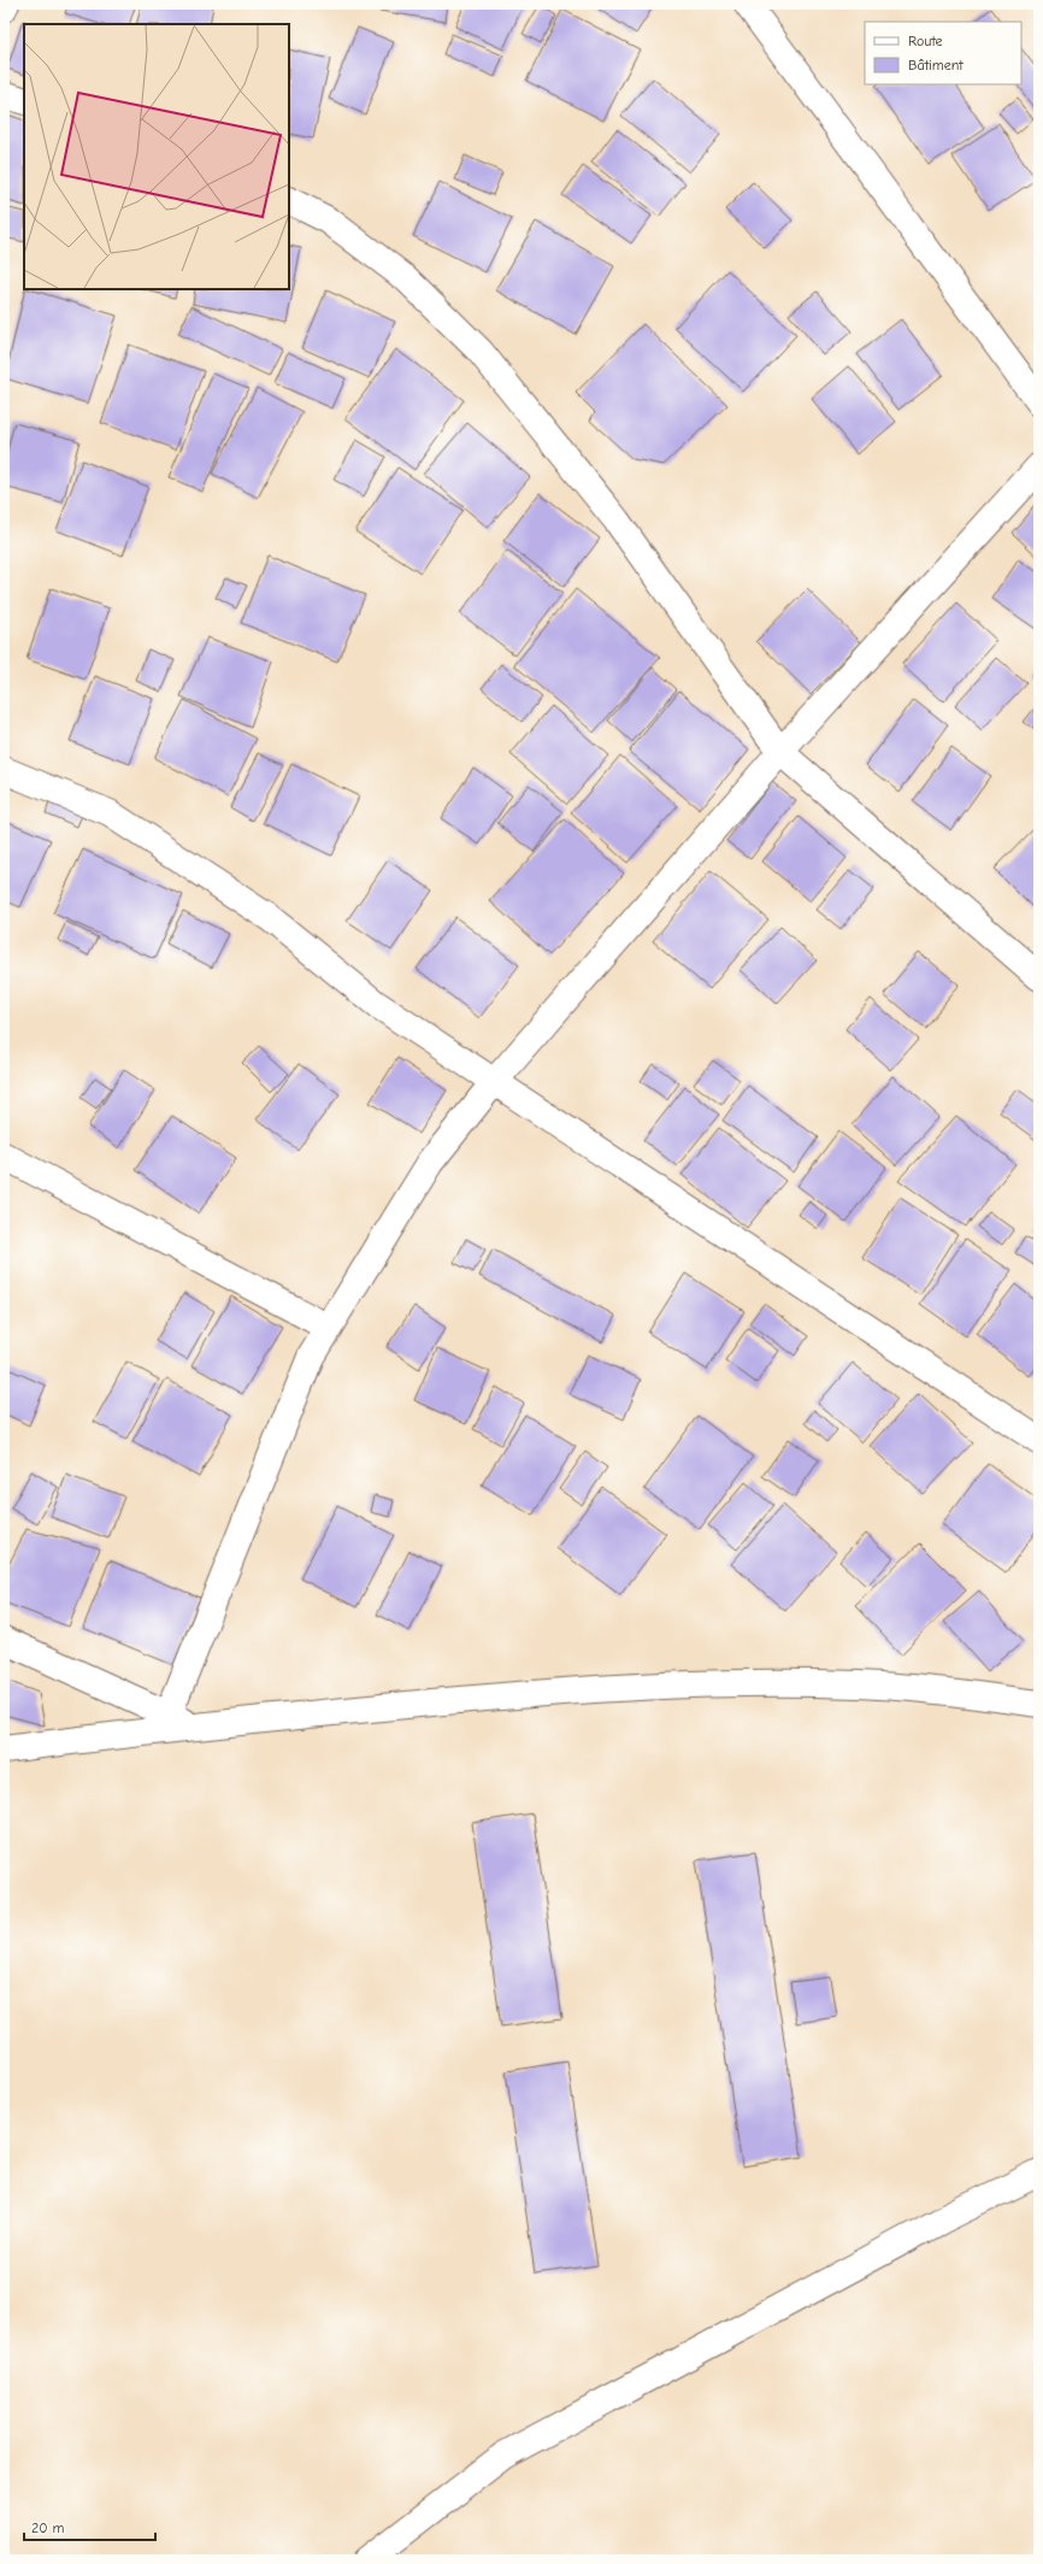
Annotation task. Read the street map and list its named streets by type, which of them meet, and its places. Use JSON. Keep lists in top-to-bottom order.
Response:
{
  "legend": ["Route", "Bâtiment"],
  "scale_bar": "20 m"
}
